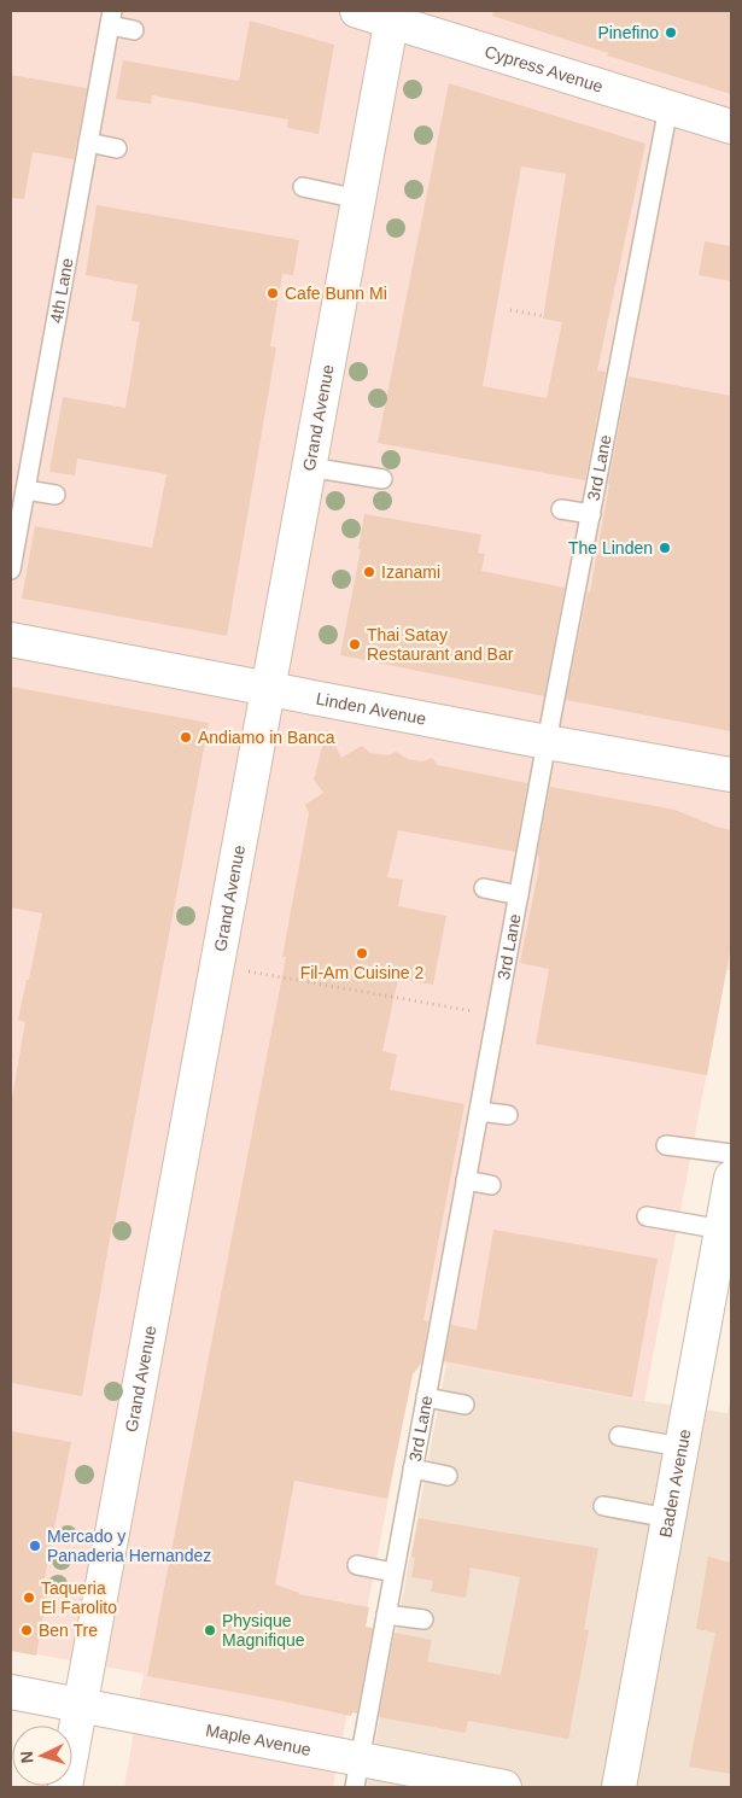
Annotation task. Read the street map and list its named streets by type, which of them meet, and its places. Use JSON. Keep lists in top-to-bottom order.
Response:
{
  "streets": {
    "street": [
      "Cypress Avenue",
      "Grand Avenue",
      "Linden Avenue",
      "Baden Avenue",
      "Maple Avenue"
    ],
    "lane": ["4th Lane", "3rd Lane"]
  },
  "crossings": [
    ["Cypress Avenue", "Grand Avenue"],
    ["Cypress Avenue", "3rd Lane"],
    ["Grand Avenue", "Linden Avenue"],
    ["Grand Avenue", "Maple Avenue"],
    ["3rd Lane", "Linden Avenue"],
    ["3rd Lane", "Maple Avenue"]
  ],
  "places": [
    "Pinefino",
    "Cafe Bunn Mi",
    "The Linden",
    "Izanami",
    "Thai Satay Restaurant and Bar",
    "Andiamo in Banca",
    "Fil-Am Cuisine 2",
    "Mercado y Panaderia Hernandez",
    "Taqueria El Farolito",
    "Ben Tre",
    "Physique Magnifique"
  ],
  "north": "left"
}
